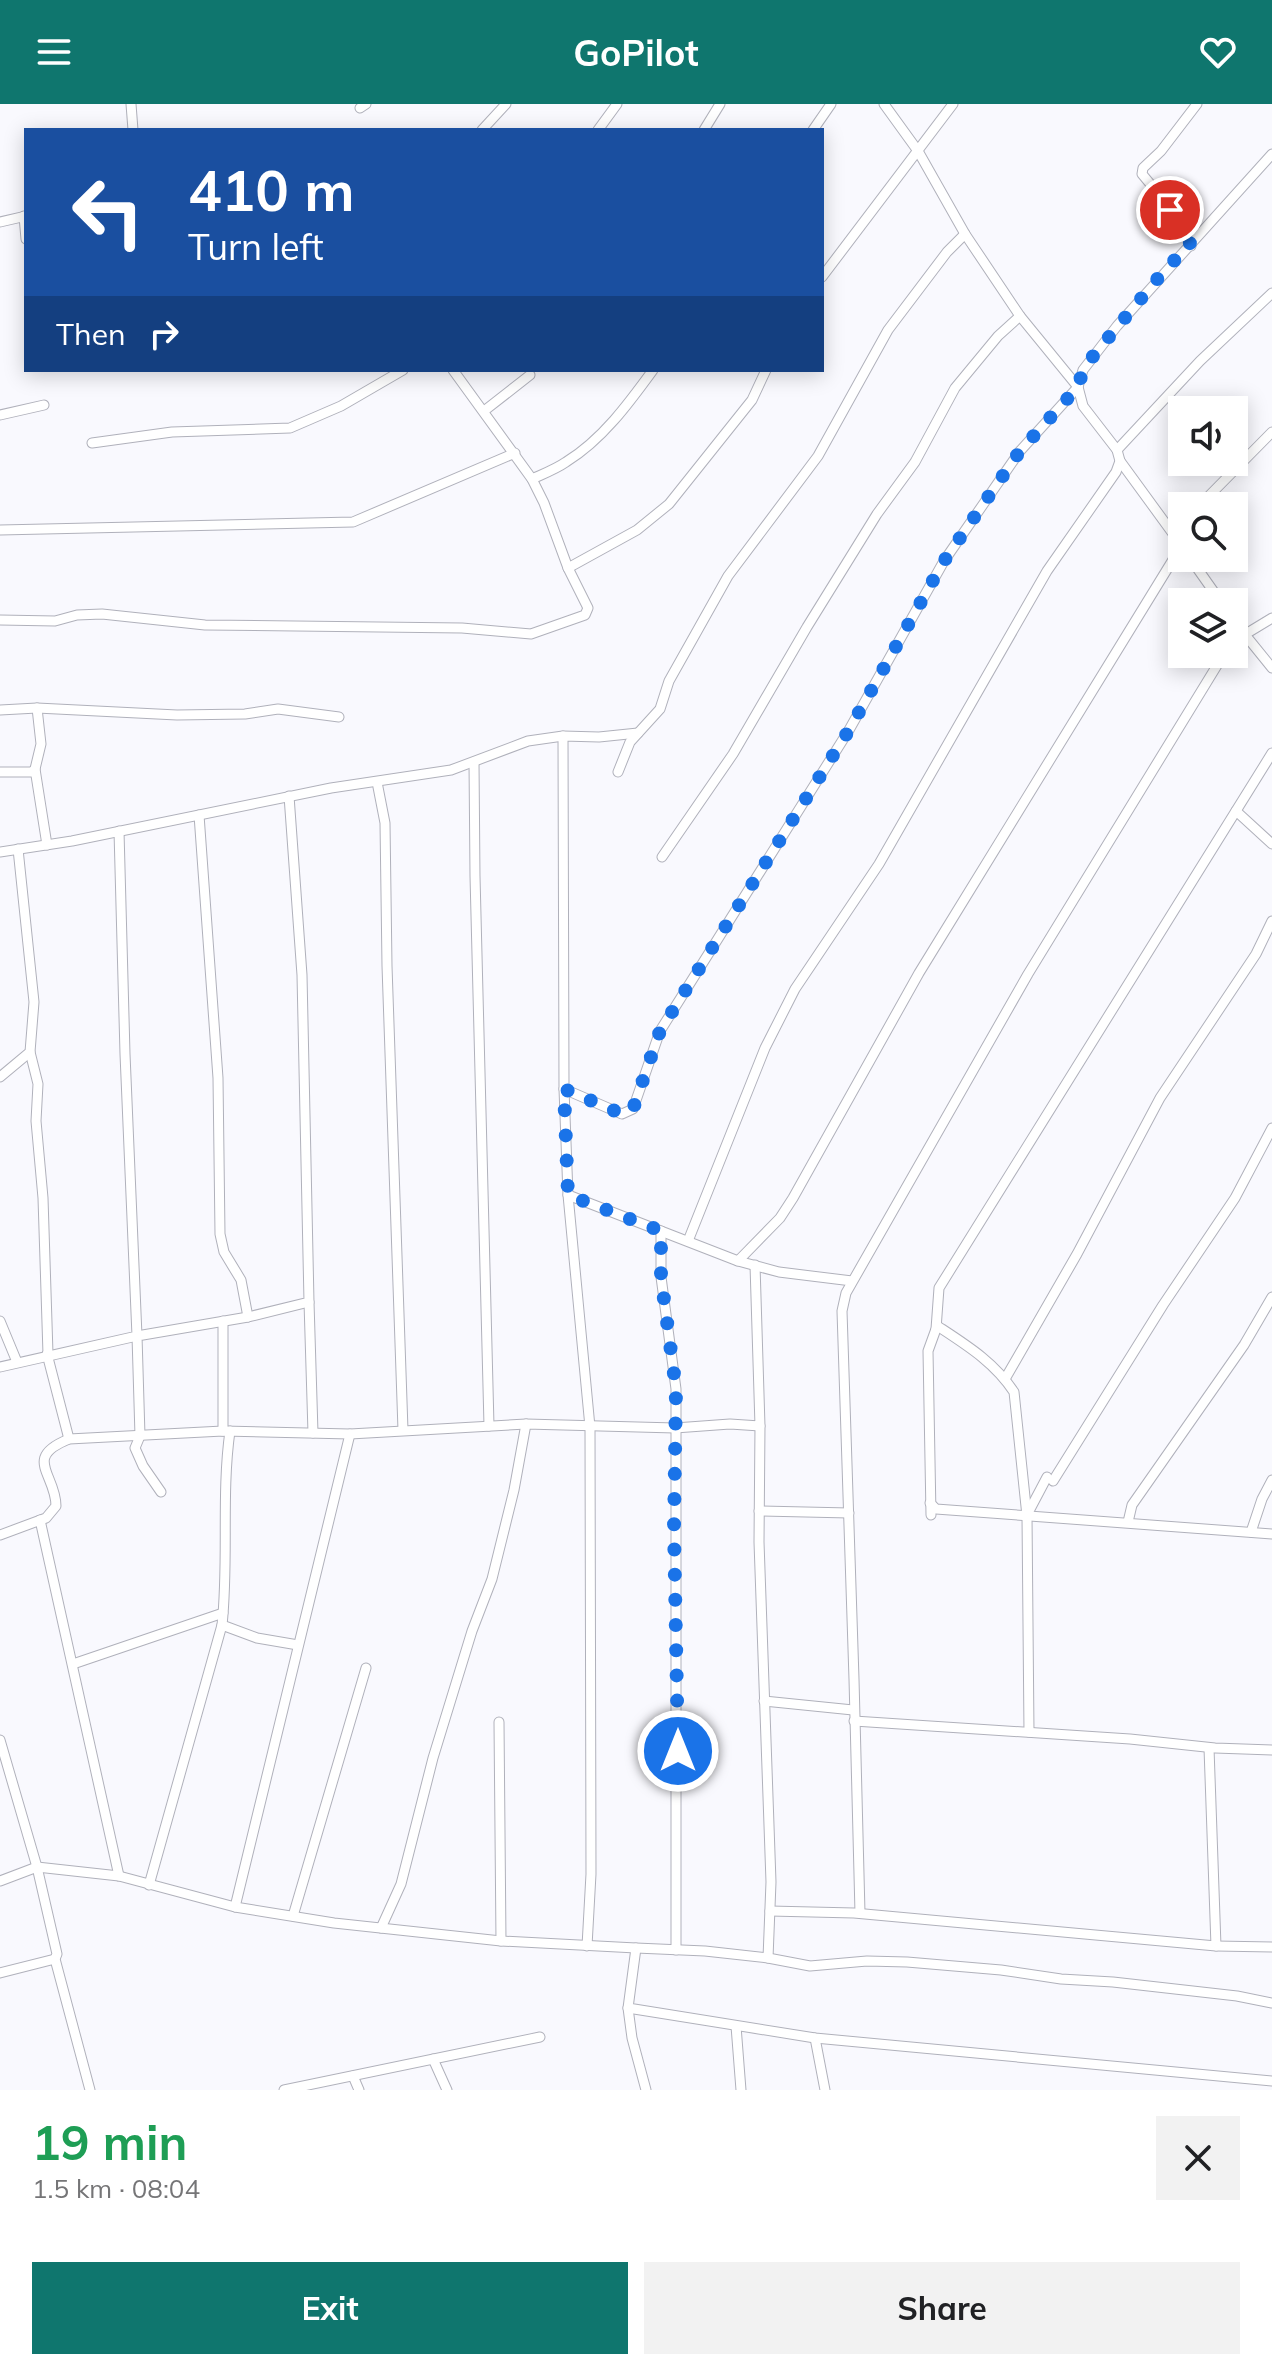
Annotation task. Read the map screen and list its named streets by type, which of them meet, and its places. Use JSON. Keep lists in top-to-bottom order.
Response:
{
  "page": {
    "header": "GoPilot",
    "turn": ["410 m", "Turn left"],
    "then": "Then",
    "heading": ["19 min", "1.5 km · 08:04"],
    "buttons": ["Exit", "Share"]
  }
}
